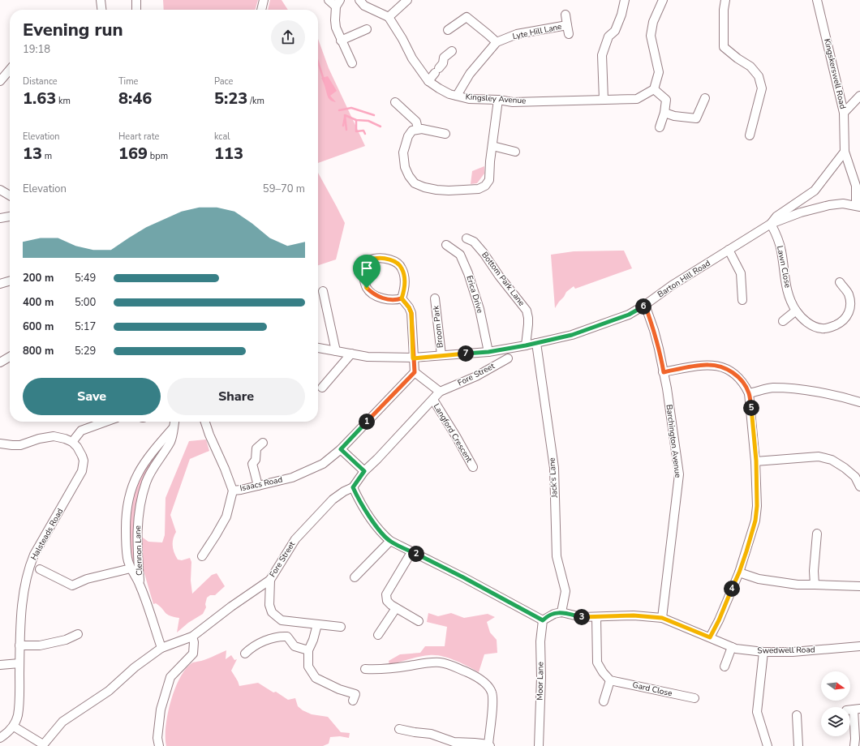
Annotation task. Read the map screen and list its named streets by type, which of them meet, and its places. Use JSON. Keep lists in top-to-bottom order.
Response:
{
  "streets": {
    "street": [
      "Lyte Hill Lane",
      "Kingskerswell Road",
      "Kingsley Avenue",
      "Lawn Close",
      "Bottom Park Lane",
      "Barton Hill Road",
      "Erica Drive",
      "Broom Park",
      "Fore Street",
      "Langford Crescent",
      "Barchington Avenue",
      "Jack's Lane",
      "Isaacs Road",
      "Halsteads Road",
      "Clennon Lane",
      "Swedwell Road",
      "Moor Lane",
      "Gard Close"
    ]
  },
  "crossings": [
    ["Lyte Hill Lane", "Kingsley Avenue"],
    ["Kingskerswell Road", "Barton Hill Road"],
    ["Lawn Close", "Barton Hill Road"],
    ["Bottom Park Lane", "Barton Hill Road"],
    ["Barton Hill Road", "Erica Drive"],
    ["Barton Hill Road", "Broom Park"],
    ["Barton Hill Road", "Barchington Avenue"],
    ["Barton Hill Road", "Jack's Lane"],
    ["Fore Street", "Langford Crescent"],
    ["Fore Street", "Clennon Lane"],
    ["Barchington Avenue", "Swedwell Road"],
    ["Jack's Lane", "Swedwell Road"]
  ],
  "north": "right",
  "page": {
    "heading": ["Evening run", "19:18"],
    "stats": [
      ["Distance", "1.63 km"],
      ["Time", "8:46"],
      ["Pace", "5:23 /km"],
      ["Elevation", "13 m"],
      ["Heart rate", "169 bpm"],
      ["kcal", "113"]
    ],
    "chart": ["Elevation", "59–70 m"],
    "list": [
      {
        "name": "200 m",
        "note": "5:49"
      },
      {
        "name": "400 m",
        "note": "5:00"
      },
      {
        "name": "600 m",
        "note": "5:17"
      },
      {
        "name": "800 m",
        "note": "5:29"
      }
    ],
    "pins": [
      "6",
      "7",
      "5",
      "1",
      "2",
      "4",
      "3"
    ],
    "buttons": ["Save", "Share"]
  }
}
